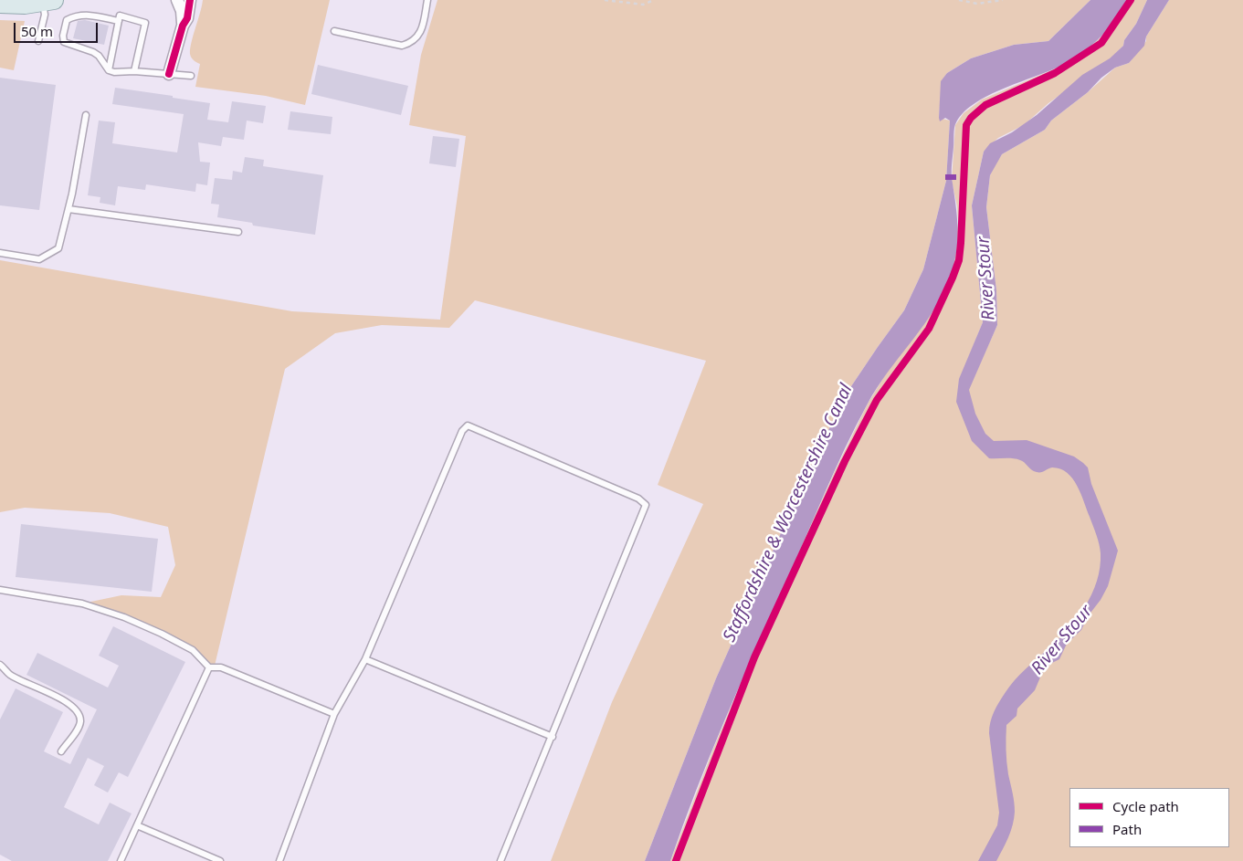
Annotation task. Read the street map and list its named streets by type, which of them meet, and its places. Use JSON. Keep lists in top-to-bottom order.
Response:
{
  "water": ["River Stour", "Staffordshire & Worcestershire Canal"],
  "legend": ["Cycle path", "Path"],
  "scale_bar": "50 m"
}
